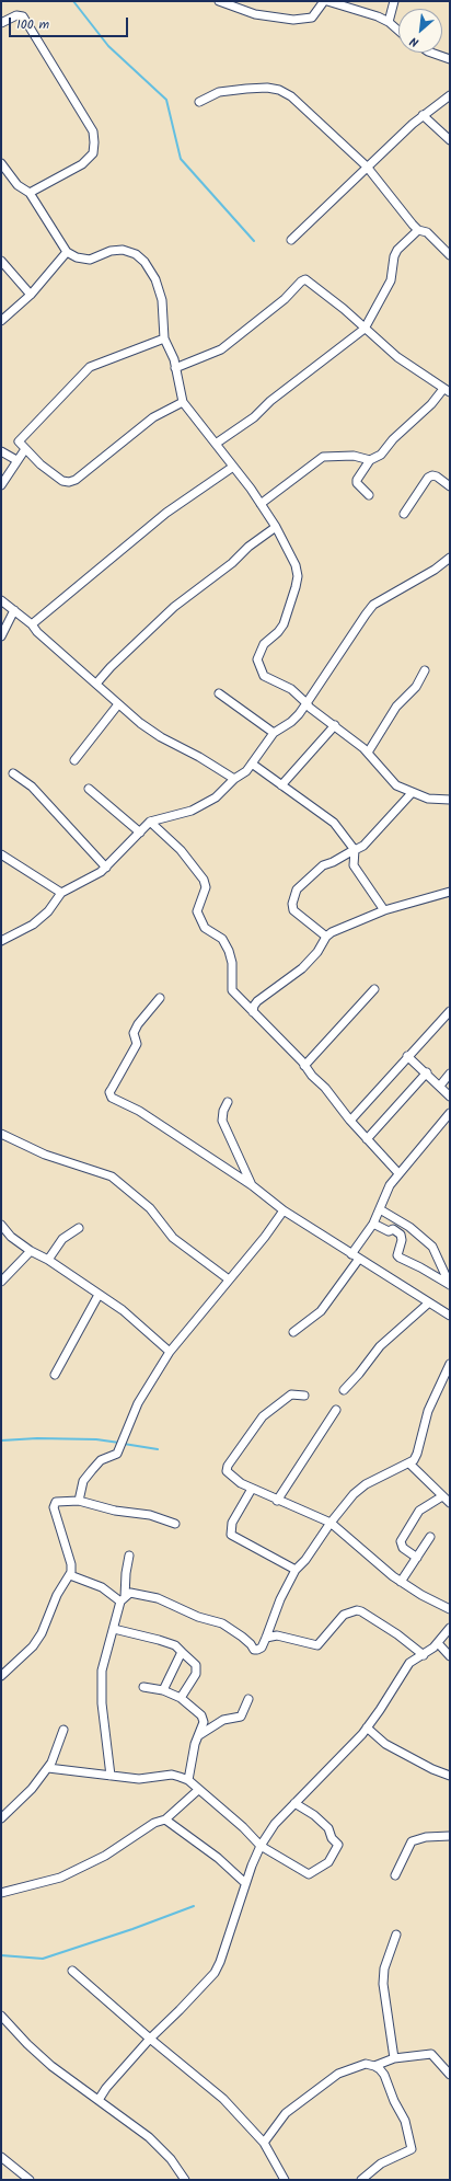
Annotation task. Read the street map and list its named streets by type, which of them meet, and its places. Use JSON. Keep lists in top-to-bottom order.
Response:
{
  "scale_bar": "100 m",
  "north": "bottom left"
}
